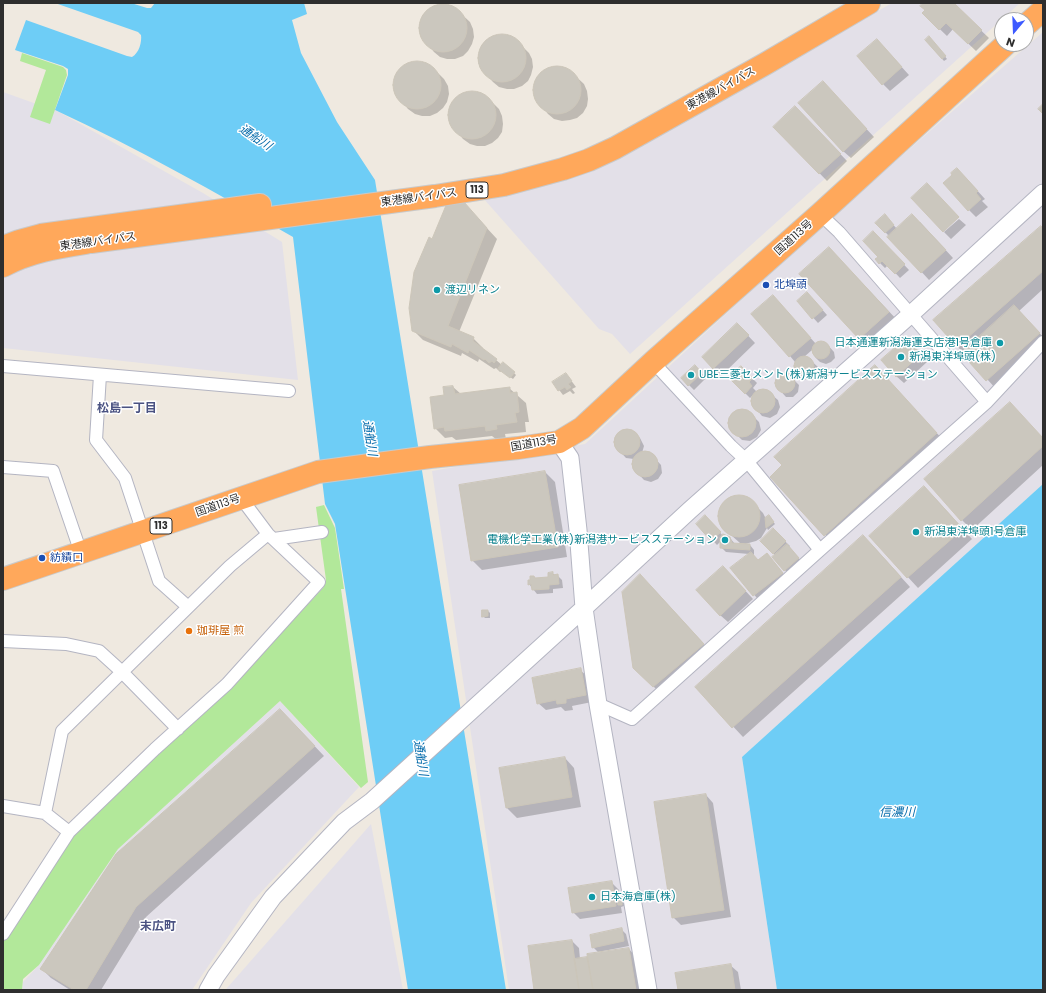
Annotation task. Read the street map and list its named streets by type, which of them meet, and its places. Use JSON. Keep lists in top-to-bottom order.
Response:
{
  "streets": {
    "highway": ["東港線バイパス", "113", "国道113号"]
  },
  "districts": ["松島一丁目", "末広町"],
  "water": ["通船川", "信濃川"],
  "places": [
    "北埠頭",
    "渡辺リネン",
    "日本通運新潟海運支店港1号倉庫",
    "新潟東洋埠頭(株)",
    "UBE三菱セメント(株)新潟サービスステーション",
    "新潟東洋埠頭1号倉庫",
    "電機化学工業(株)新潟港サービスステーション",
    "紡績口",
    "珈琲屋 煎",
    "日本海倉庫(株)"
  ],
  "north": "bottom"
}
